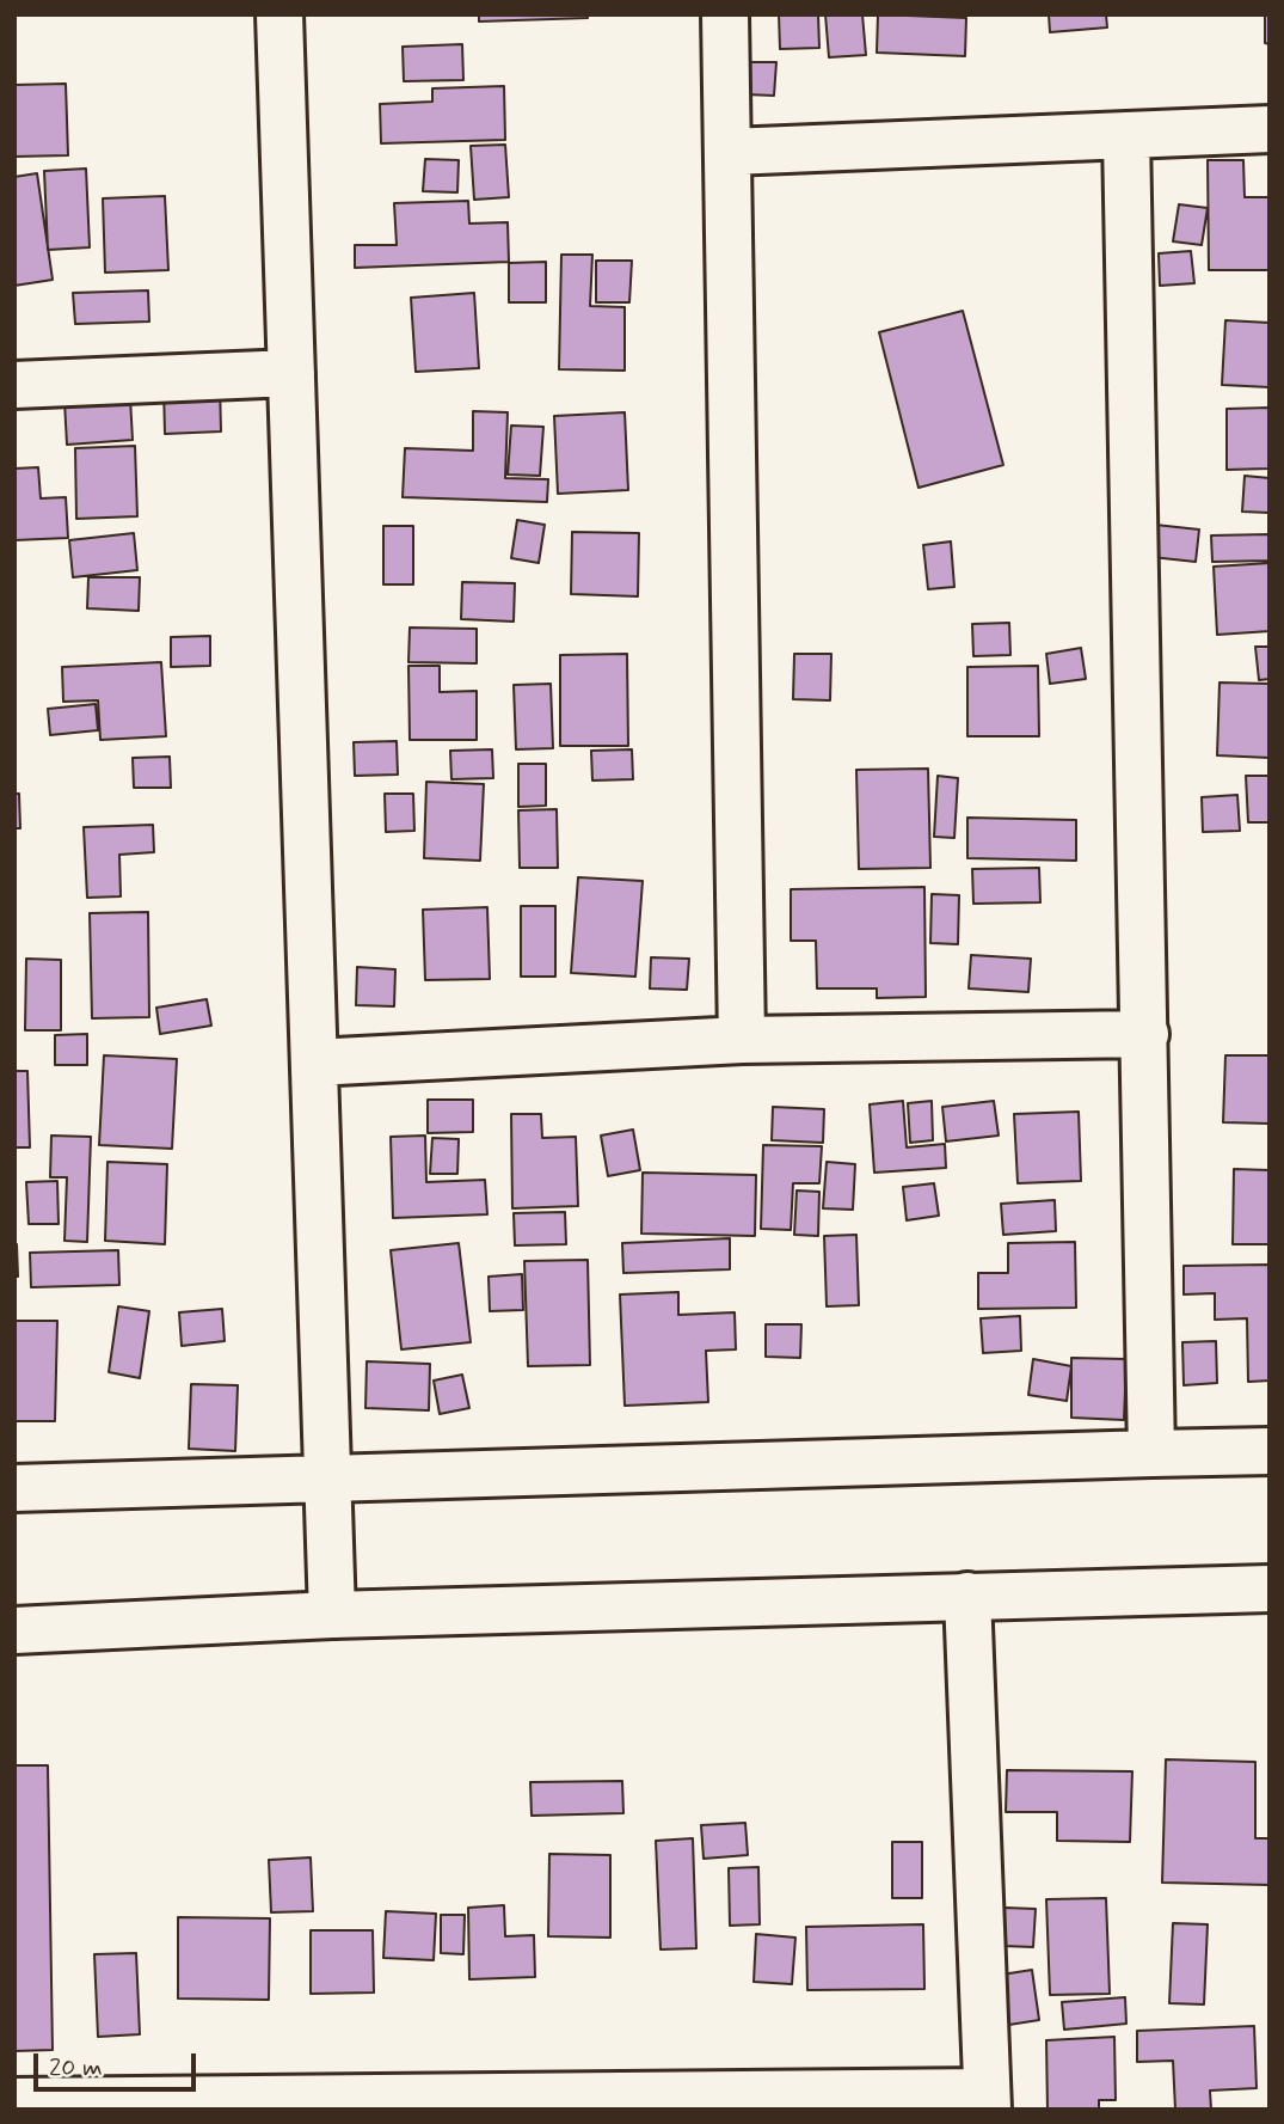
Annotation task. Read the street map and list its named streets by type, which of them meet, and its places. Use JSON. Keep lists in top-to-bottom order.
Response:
{
  "scale_bar": "20 m"
}
